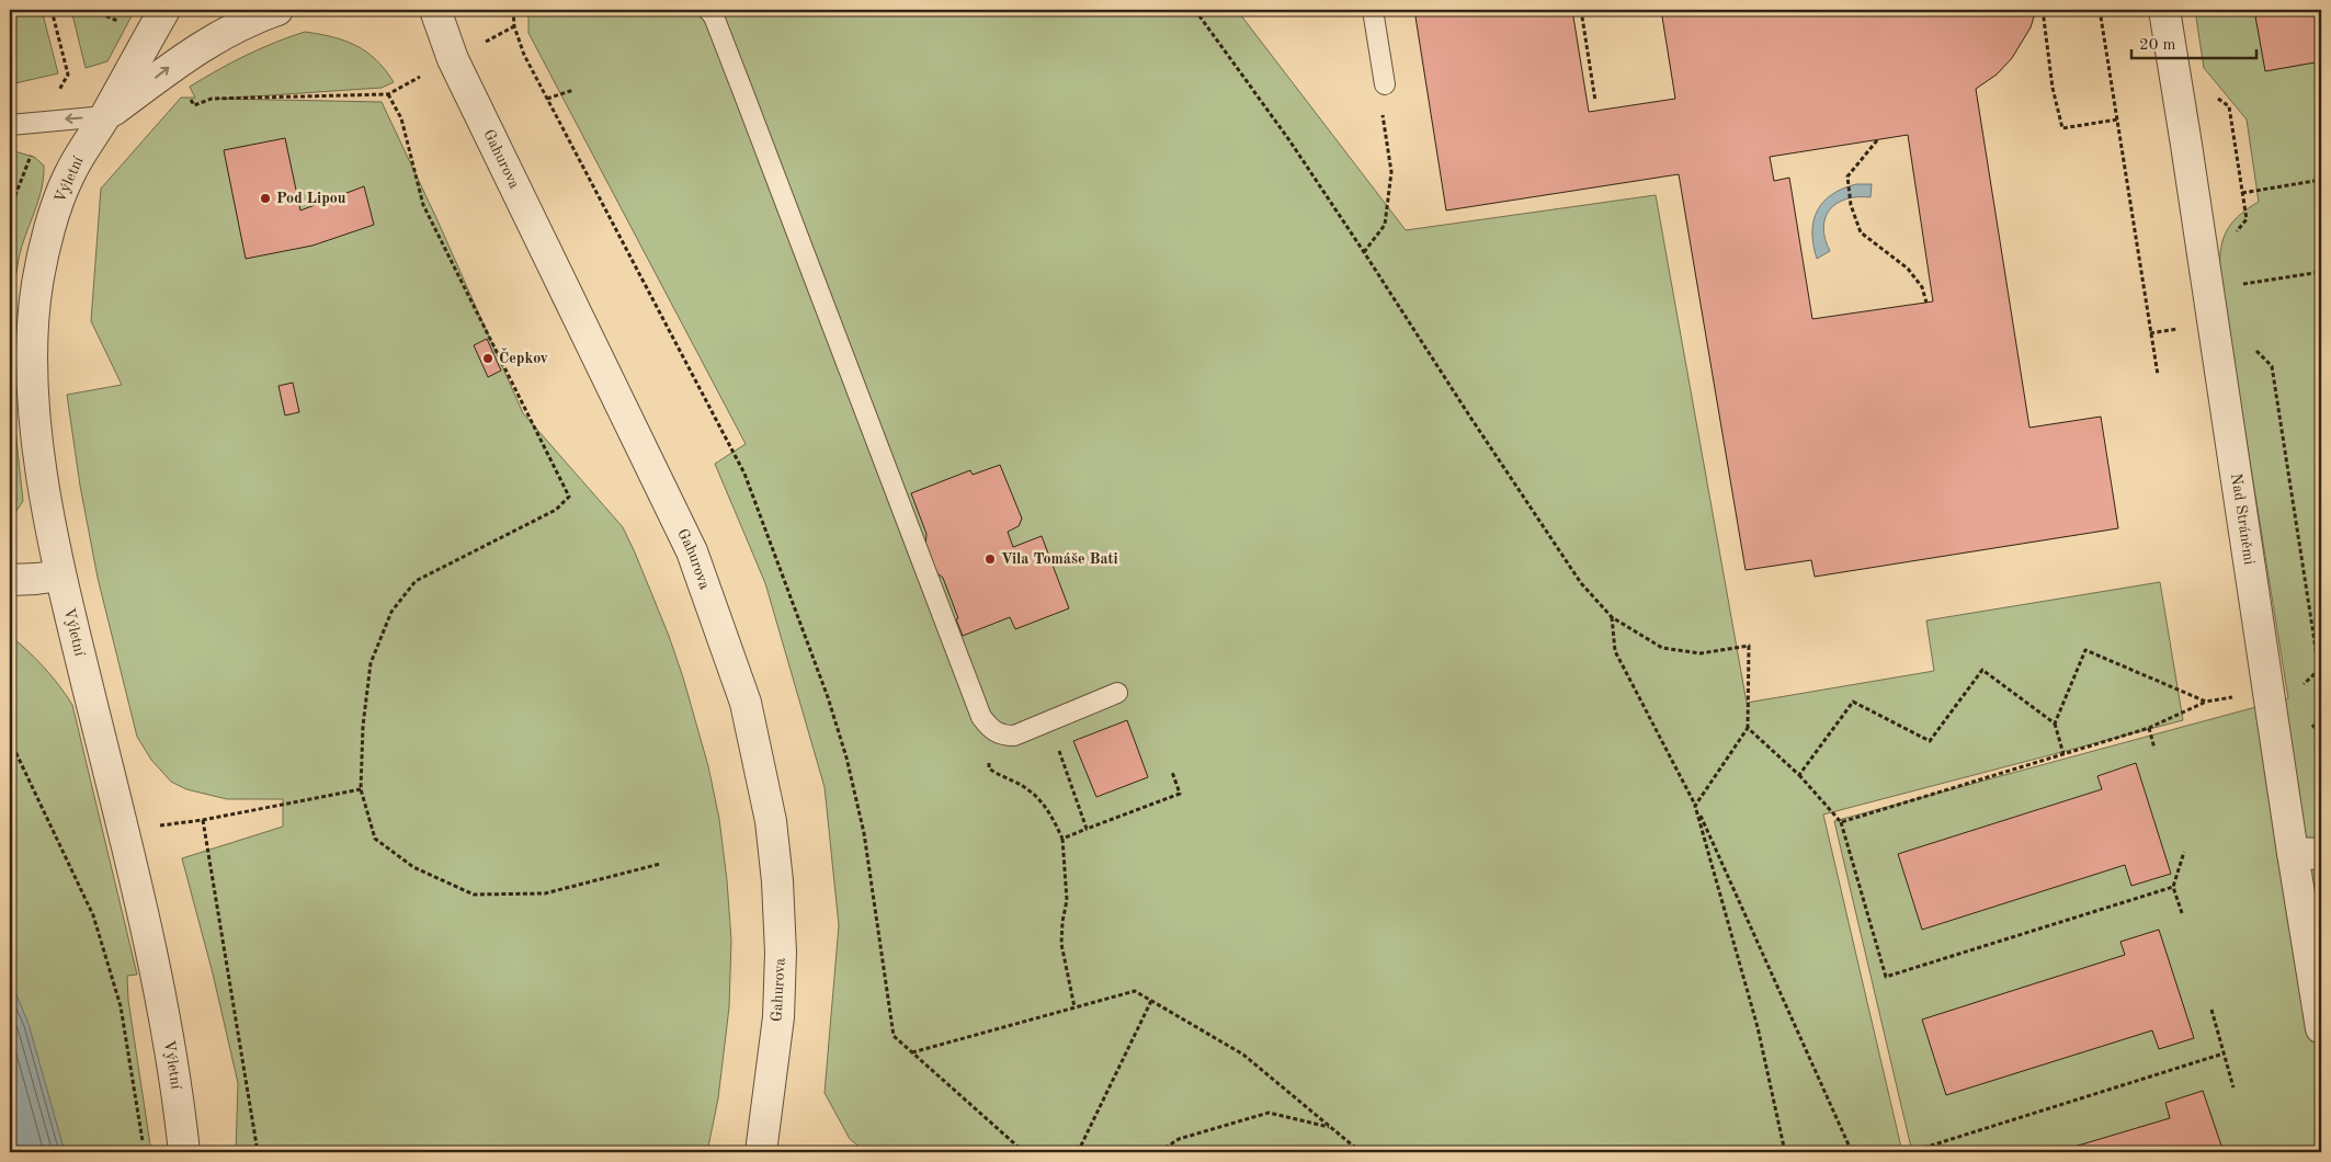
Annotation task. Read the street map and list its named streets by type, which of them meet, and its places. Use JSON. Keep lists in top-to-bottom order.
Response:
{
  "streets": {
    "street": ["Gahurova", "Výletní", "Nad Stráněmi"]
  },
  "places": ["Pod Lipou", "Čepkov", "Vila Tomáše Bati"],
  "scale_bar": "20 m"
}
